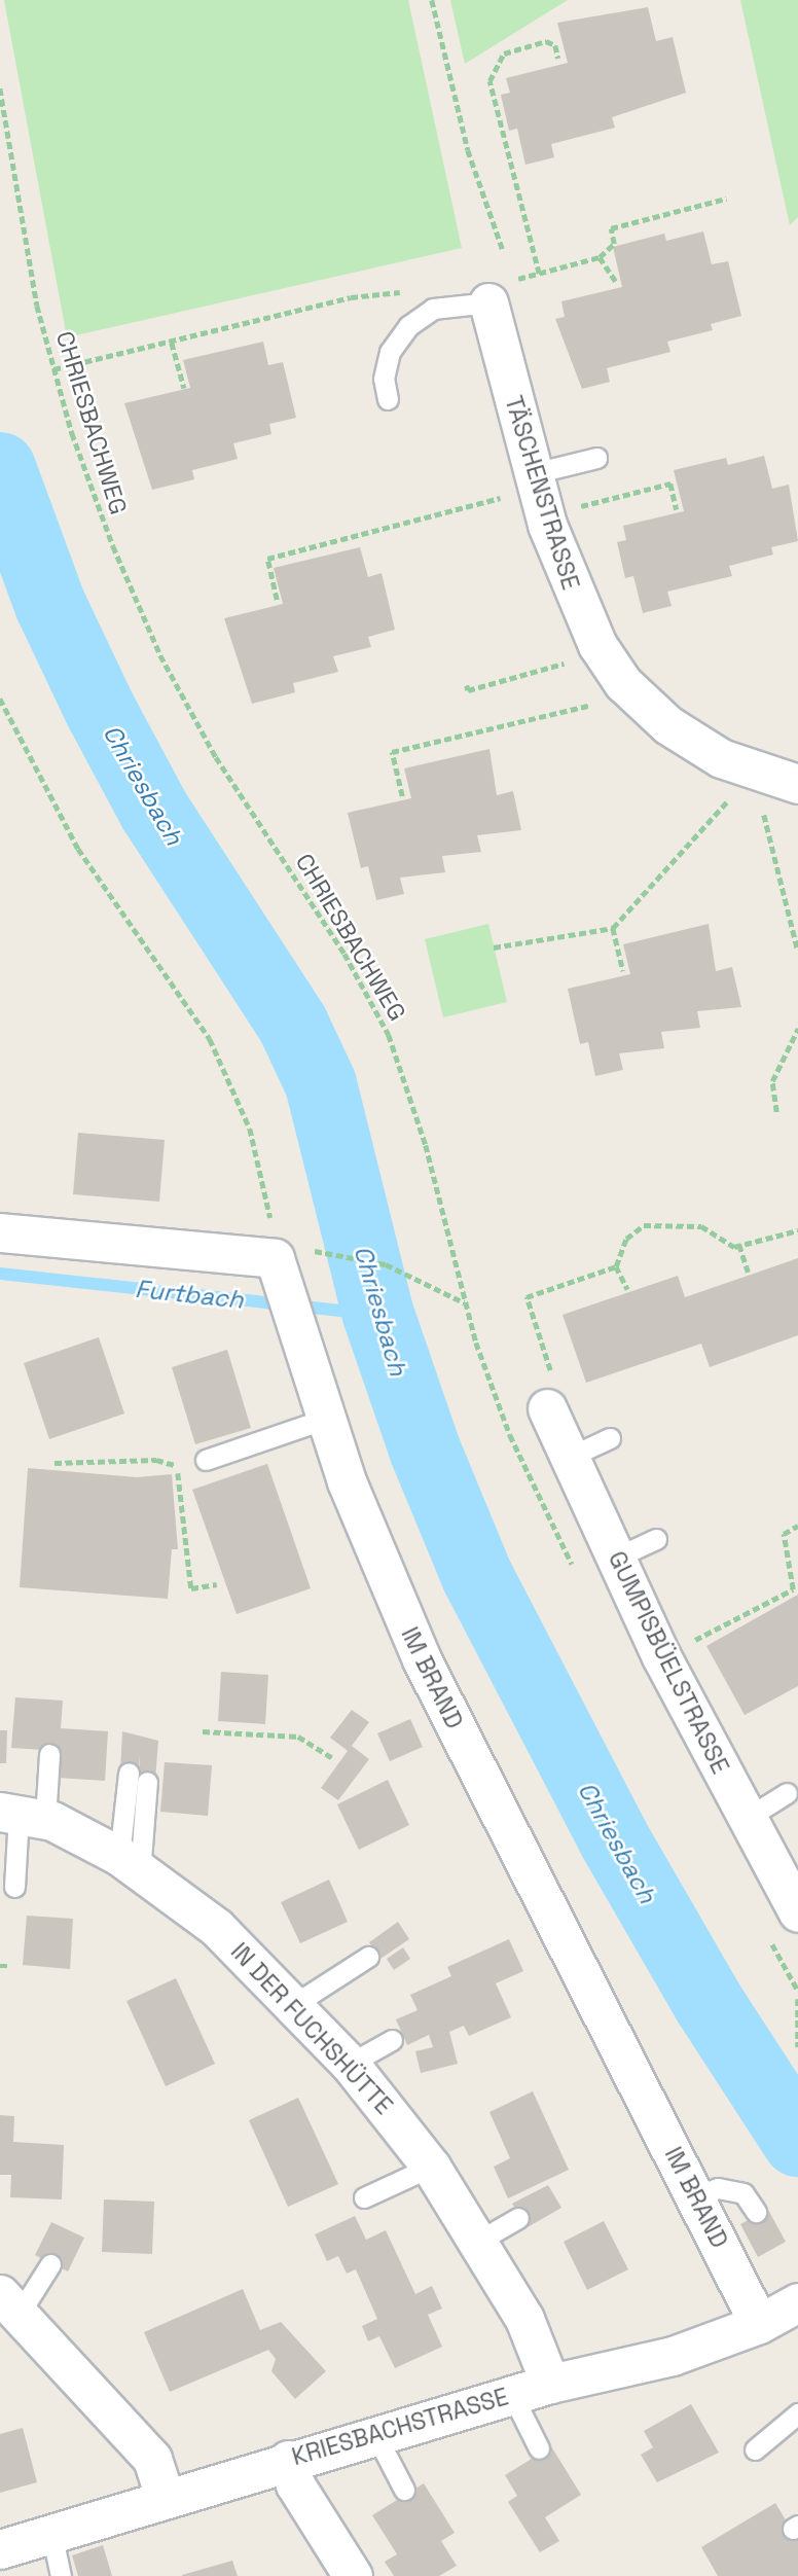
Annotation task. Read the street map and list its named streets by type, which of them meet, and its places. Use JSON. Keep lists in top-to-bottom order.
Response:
{
  "streets": {
    "street": [
      "TÄSCHENSTRASSE",
      "GUMPISBÜELSTRASSE",
      "IM BRAND",
      "IN DER FUCHSHÜTTE",
      "KRIESBACHSTRASSE"
    ],
    "path": ["CHRIESBACHWEG"]
  },
  "crossings": [
    ["IM BRAND", "KRIESBACHSTRASSE"],
    ["IN DER FUCHSHÜTTE", "KRIESBACHSTRASSE"]
  ],
  "water": ["Chriesbach", "Furtbach"]
}
